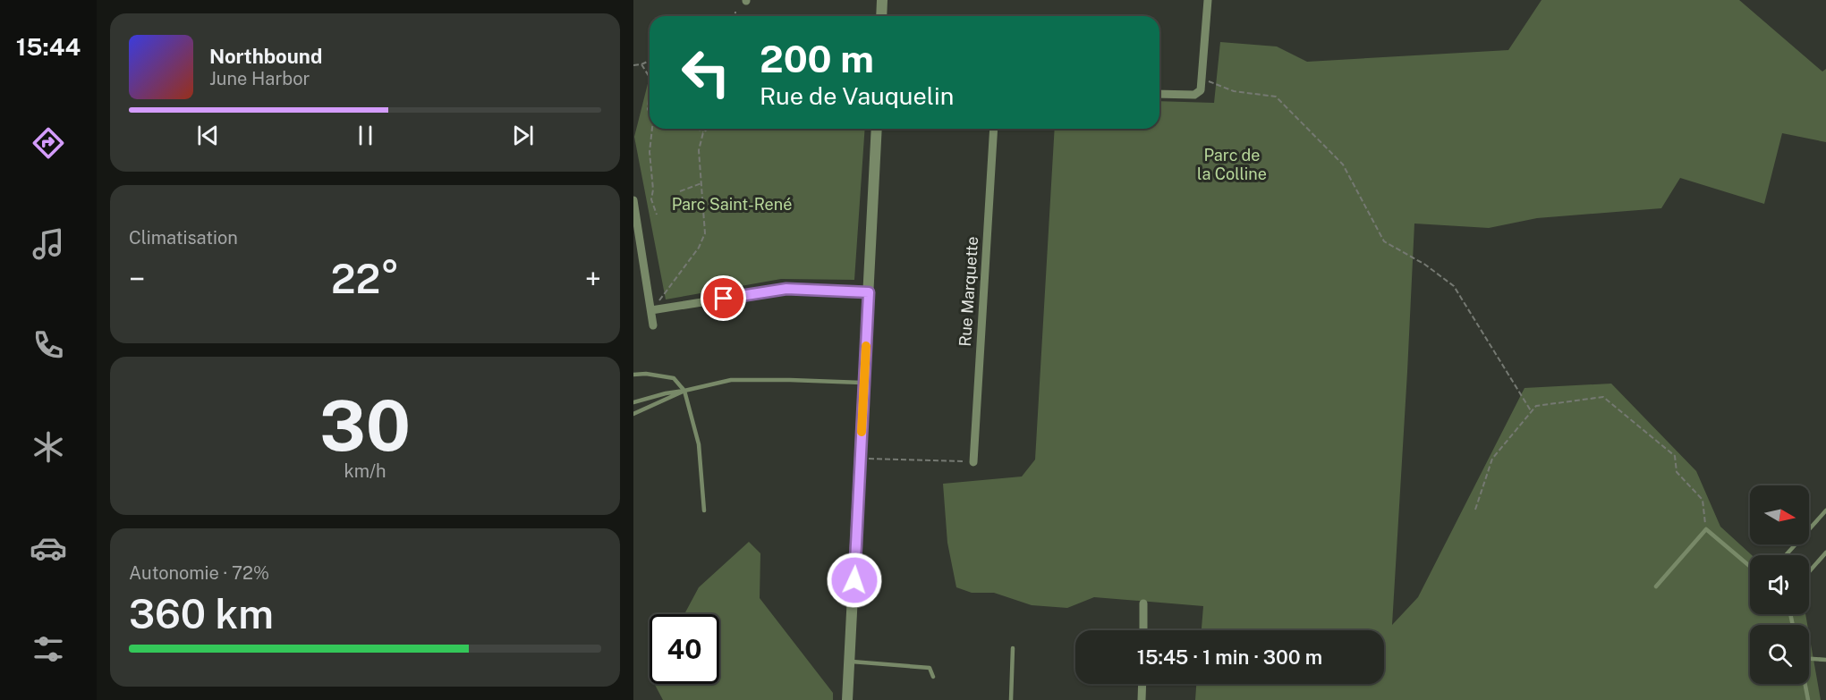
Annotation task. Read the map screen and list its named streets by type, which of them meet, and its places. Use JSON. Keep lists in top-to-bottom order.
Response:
{
  "streets": {
    "street": ["Rue Marquette"]
  },
  "parks": ["Parc de la Colline", "Parc Saint-René"],
  "north": "right",
  "page": {
    "tabs": "15:44",
    "turn": ["200 m", "Rue de Vauquelin"],
    "song": ["Northbound", "June Harbor"],
    "tile": [
      "Climatisation",
      ["30", "km/h"],
      ["Autonomie · 72%", "360 km"]
    ],
    "heat": ["−", "22°", "+"],
    "limit": "40",
    "trip": "15:45 · 1 min · 300 m"
  }
}
